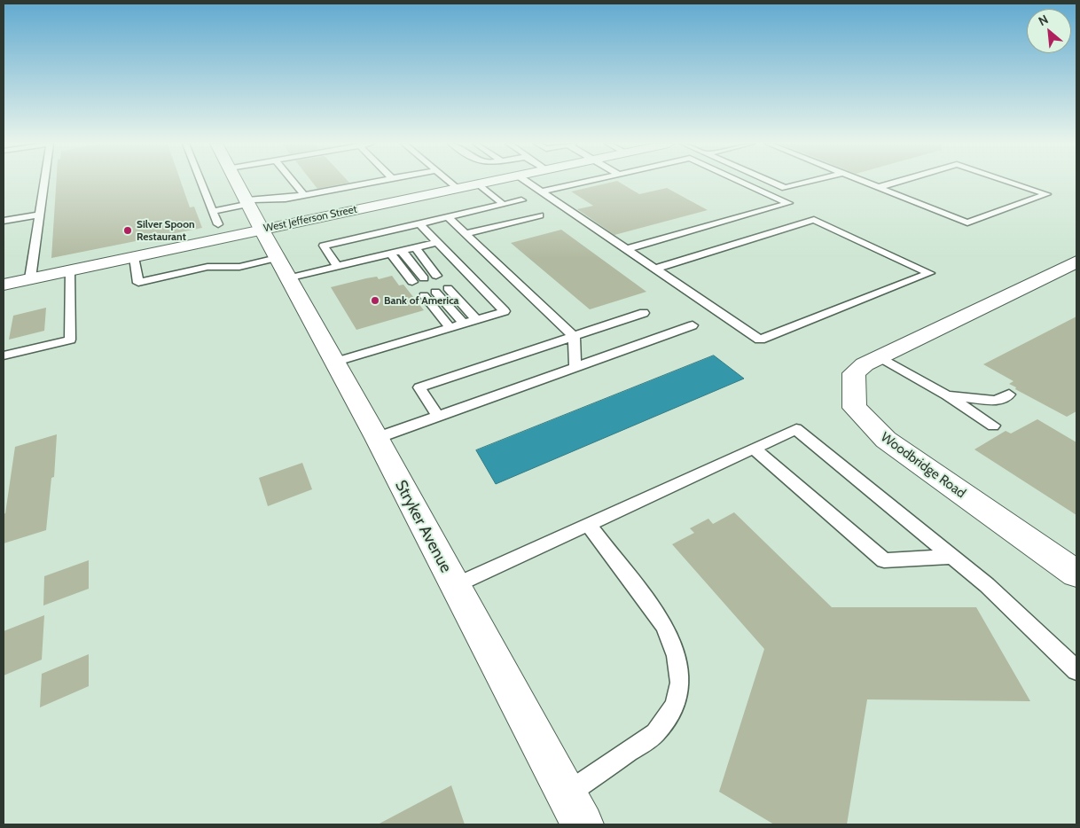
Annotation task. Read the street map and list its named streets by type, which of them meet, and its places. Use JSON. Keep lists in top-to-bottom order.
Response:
{
  "streets": {
    "street": ["West Jefferson Street", "Woodbridge Road", "Stryker Avenue"]
  },
  "crossings": [
    ["West Jefferson Street", "Stryker Avenue"]
  ],
  "places": ["Silver Spoon Restaurant", "Bank of America"],
  "north": "top left"
}
